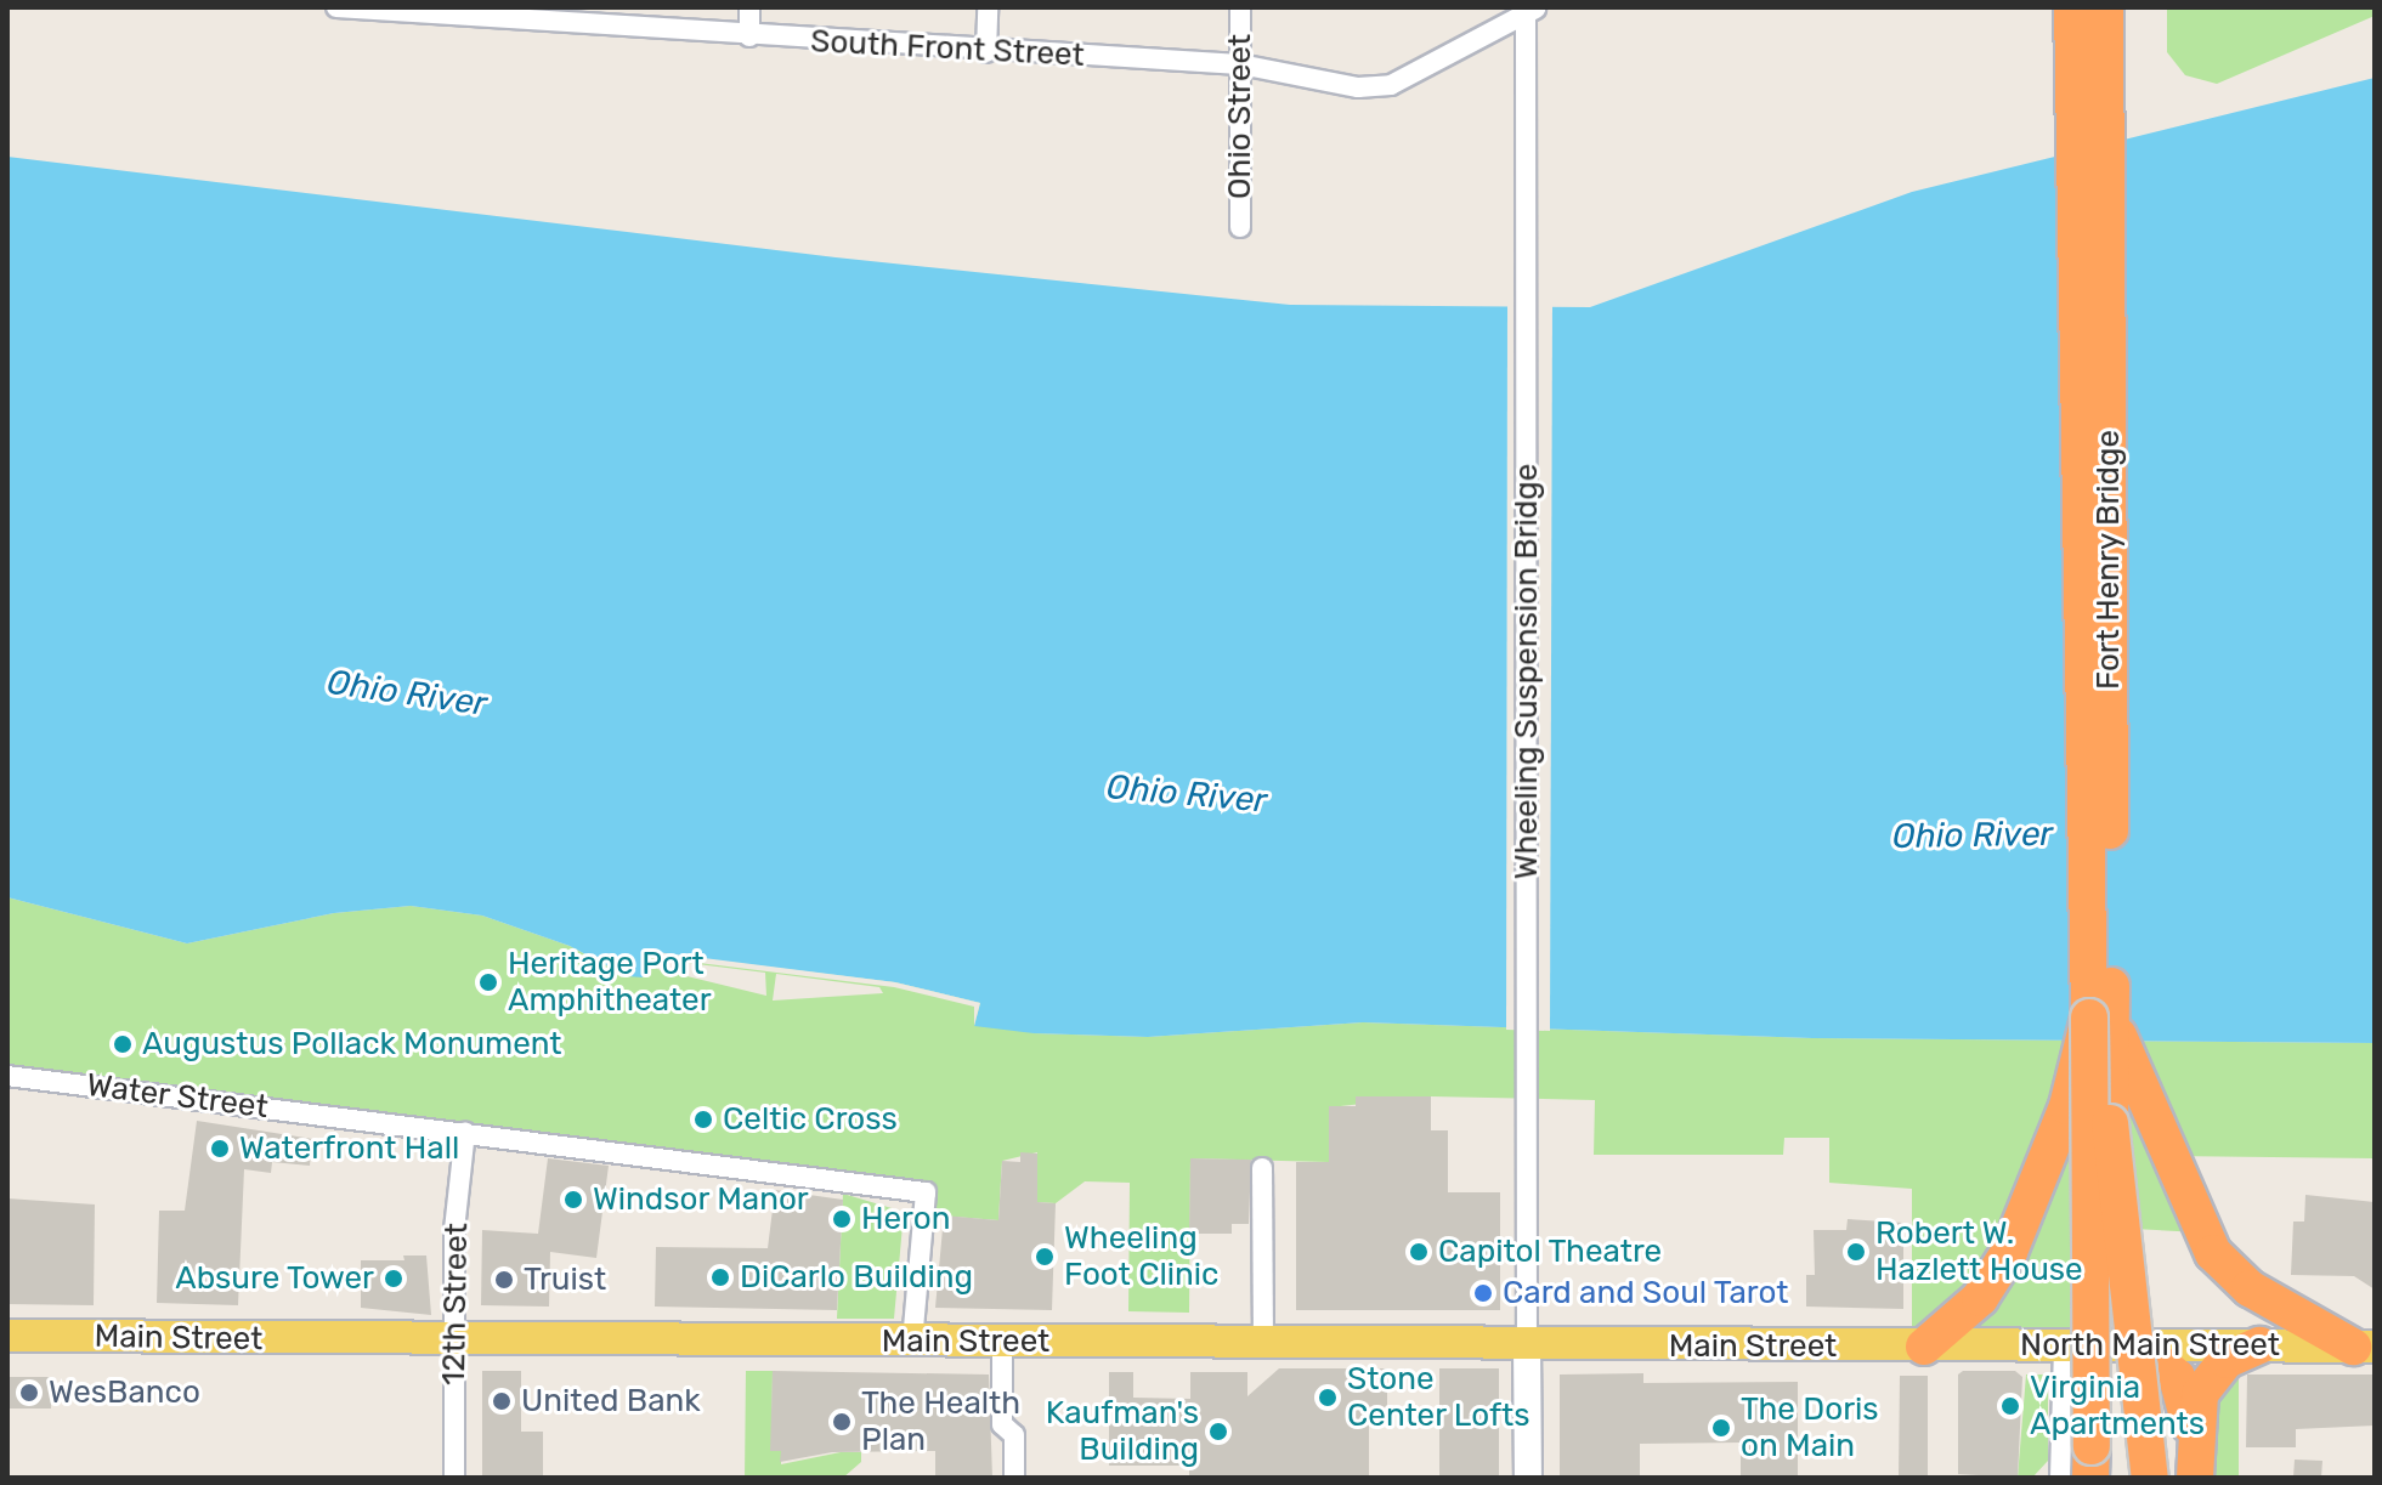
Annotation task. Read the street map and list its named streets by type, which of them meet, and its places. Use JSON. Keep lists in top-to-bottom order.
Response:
{
  "streets": {
    "highway": ["Fort Henry Bridge"],
    "main road": ["Main Street", "North Main Street"],
    "street": [
      "South Front Street",
      "Ohio Street",
      "Wheeling Suspension Bridge",
      "Water Street",
      "12th Street"
    ]
  },
  "crossings": [
    ["South Front Street", "Ohio Street"],
    ["South Front Street", "Wheeling Suspension Bridge"],
    ["Wheeling Suspension Bridge", "Main Street"],
    ["Water Street", "12th Street"],
    ["Water Street", "Main Street"],
    ["12th Street", "Main Street"],
    ["Main Street", "North Main Street"]
  ],
  "water": ["Ohio River"],
  "places": [
    "Heritage Port Amphitheater",
    "Augustus Pollack Monument",
    "Celtic Cross",
    "Waterfront Hall",
    "Windsor Manor",
    "Heron",
    "Capitol Theatre",
    "Robert W. Hazlett House",
    "Wheeling Foot Clinic",
    "DiCarlo Building",
    "Absure Tower",
    "Truist",
    "Card and Soul Tarot",
    "WesBanco",
    "Stone Center Lofts",
    "United Bank",
    "Virginia Apartments",
    "The Health Plan",
    "The Doris on Main",
    "Kaufman's Building"
  ]
}
